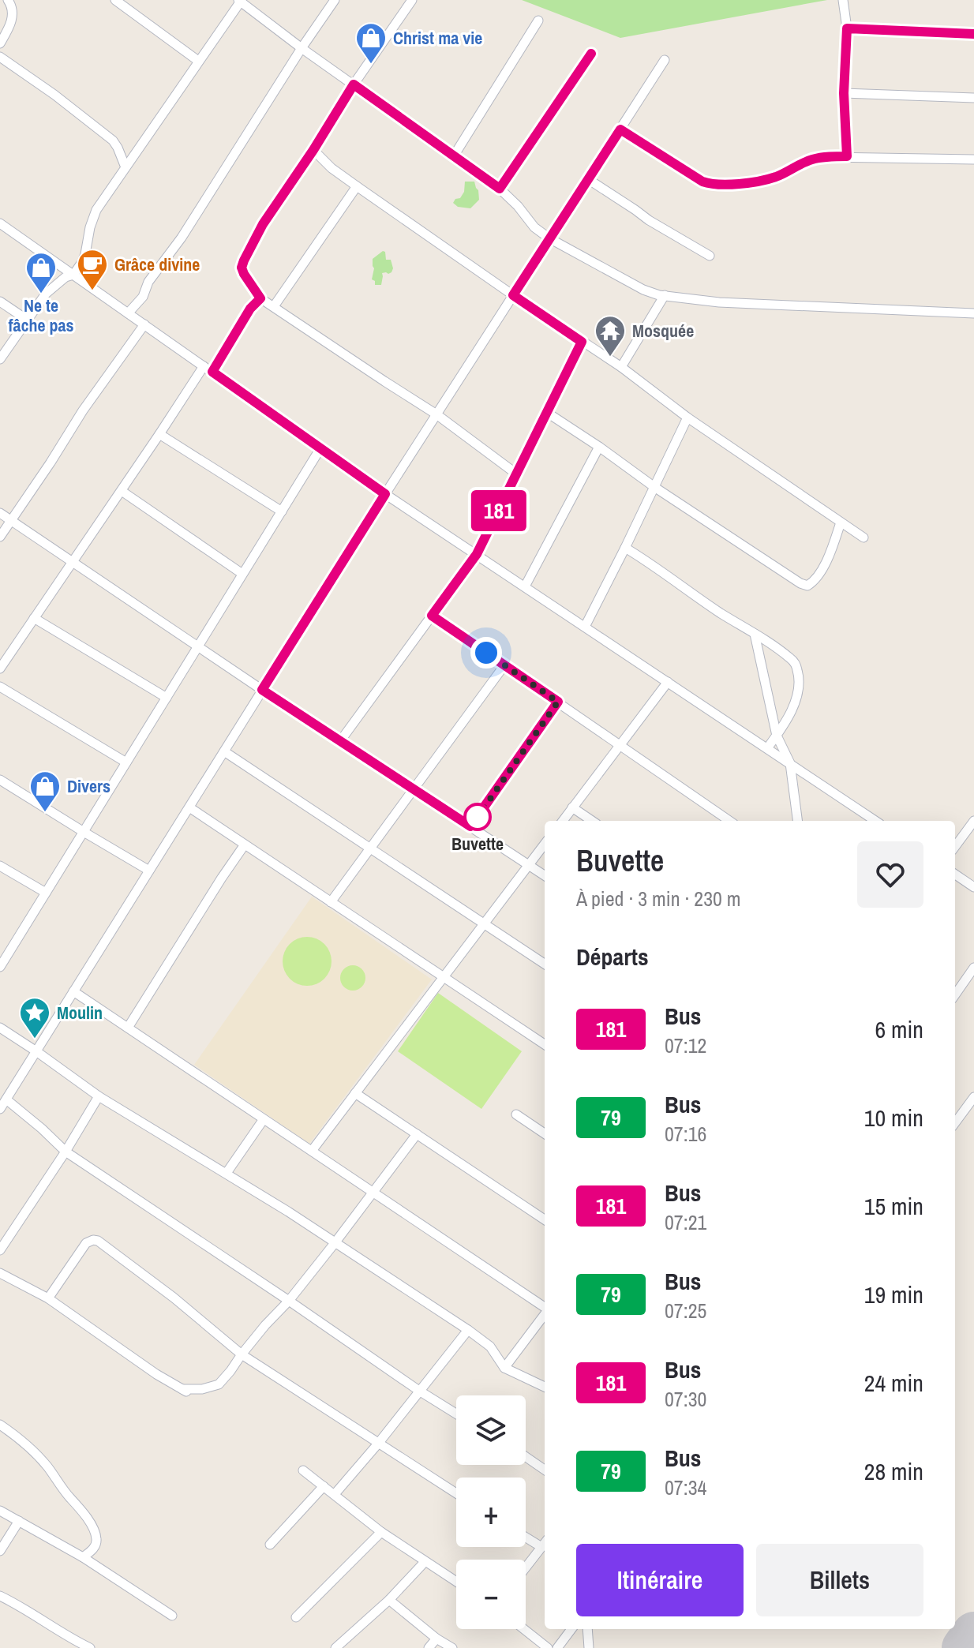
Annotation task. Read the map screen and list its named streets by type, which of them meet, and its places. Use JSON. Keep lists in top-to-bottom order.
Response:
{
  "places": {
    "shop": ["Christ ma vie", "Ne te fâche pas", "Divers"],
    "cafe": ["Grâce divine"],
    "temple": ["Mosquée"],
    "other": ["Buvette"],
    "place": ["Moulin"]
  },
  "lines": ["bus line 181"],
  "page": {
    "on_map": "181",
    "heading": [
      ["Buvette", "À pied · 3 min · 230 m"],
      "Départs"
    ],
    "list": [
      {
        "mark": "181",
        "name": "Bus",
        "note": "07:12",
        "value": "6 min"
      },
      {
        "mark": "79",
        "name": "Bus",
        "note": "07:16",
        "value": "10 min"
      },
      {
        "mark": "181",
        "name": "Bus",
        "note": "07:21",
        "value": "15 min"
      },
      {
        "mark": "79",
        "name": "Bus",
        "note": "07:25",
        "value": "19 min"
      },
      {
        "mark": "181",
        "name": "Bus",
        "note": "07:30",
        "value": "24 min"
      },
      {
        "mark": "79",
        "name": "Bus",
        "note": "07:34",
        "value": "28 min"
      }
    ],
    "map_buttons": ["+", "−"],
    "buttons": ["Itinéraire", "Billets"]
  }
}
